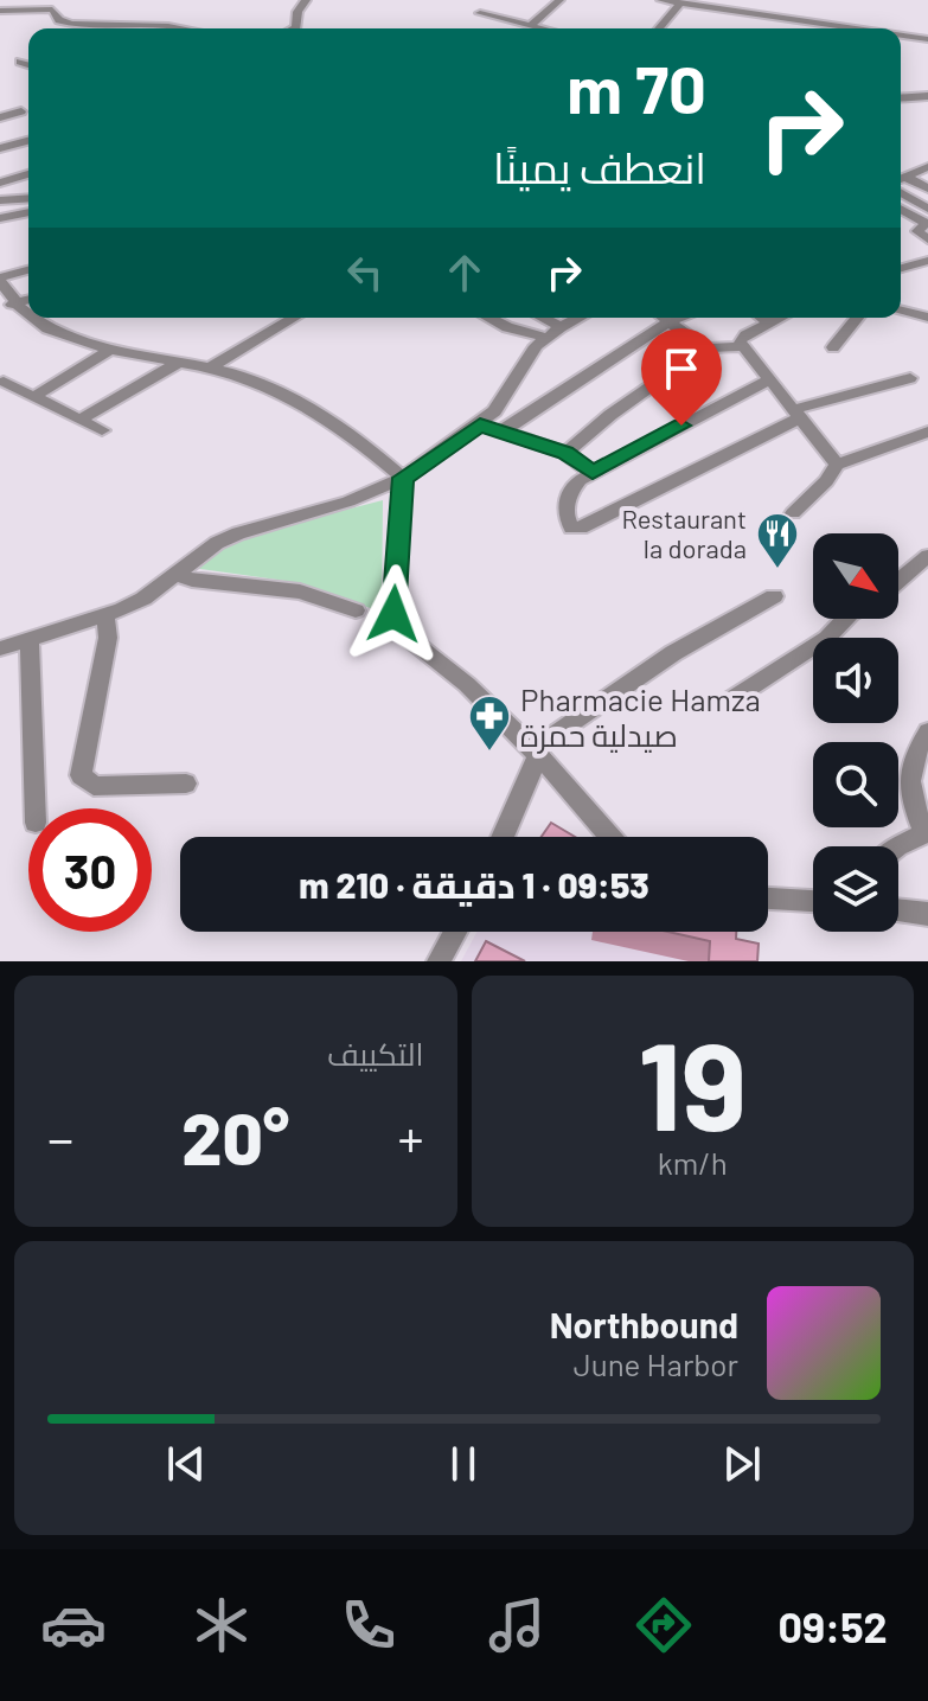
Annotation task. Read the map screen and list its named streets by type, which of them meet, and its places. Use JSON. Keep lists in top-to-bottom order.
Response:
{
  "places": {
    "restaurant": ["Restaurant la dorada"],
    "pharmacy": ["Pharmacie Hamza صيدلية حمزة"]
  },
  "north": "bottom right",
  "page": {
    "turn": ["70 m", "انعطف يمينًا"],
    "limit": "30",
    "trip": "09:53 · 1 دقيقة · 210 m",
    "tile": [
      ["19", "km/h"],
      "التكييف"
    ],
    "heat": ["−", "20°", "+"],
    "song": ["Northbound", "June Harbor"],
    "tabs": "09:52"
  }
}
